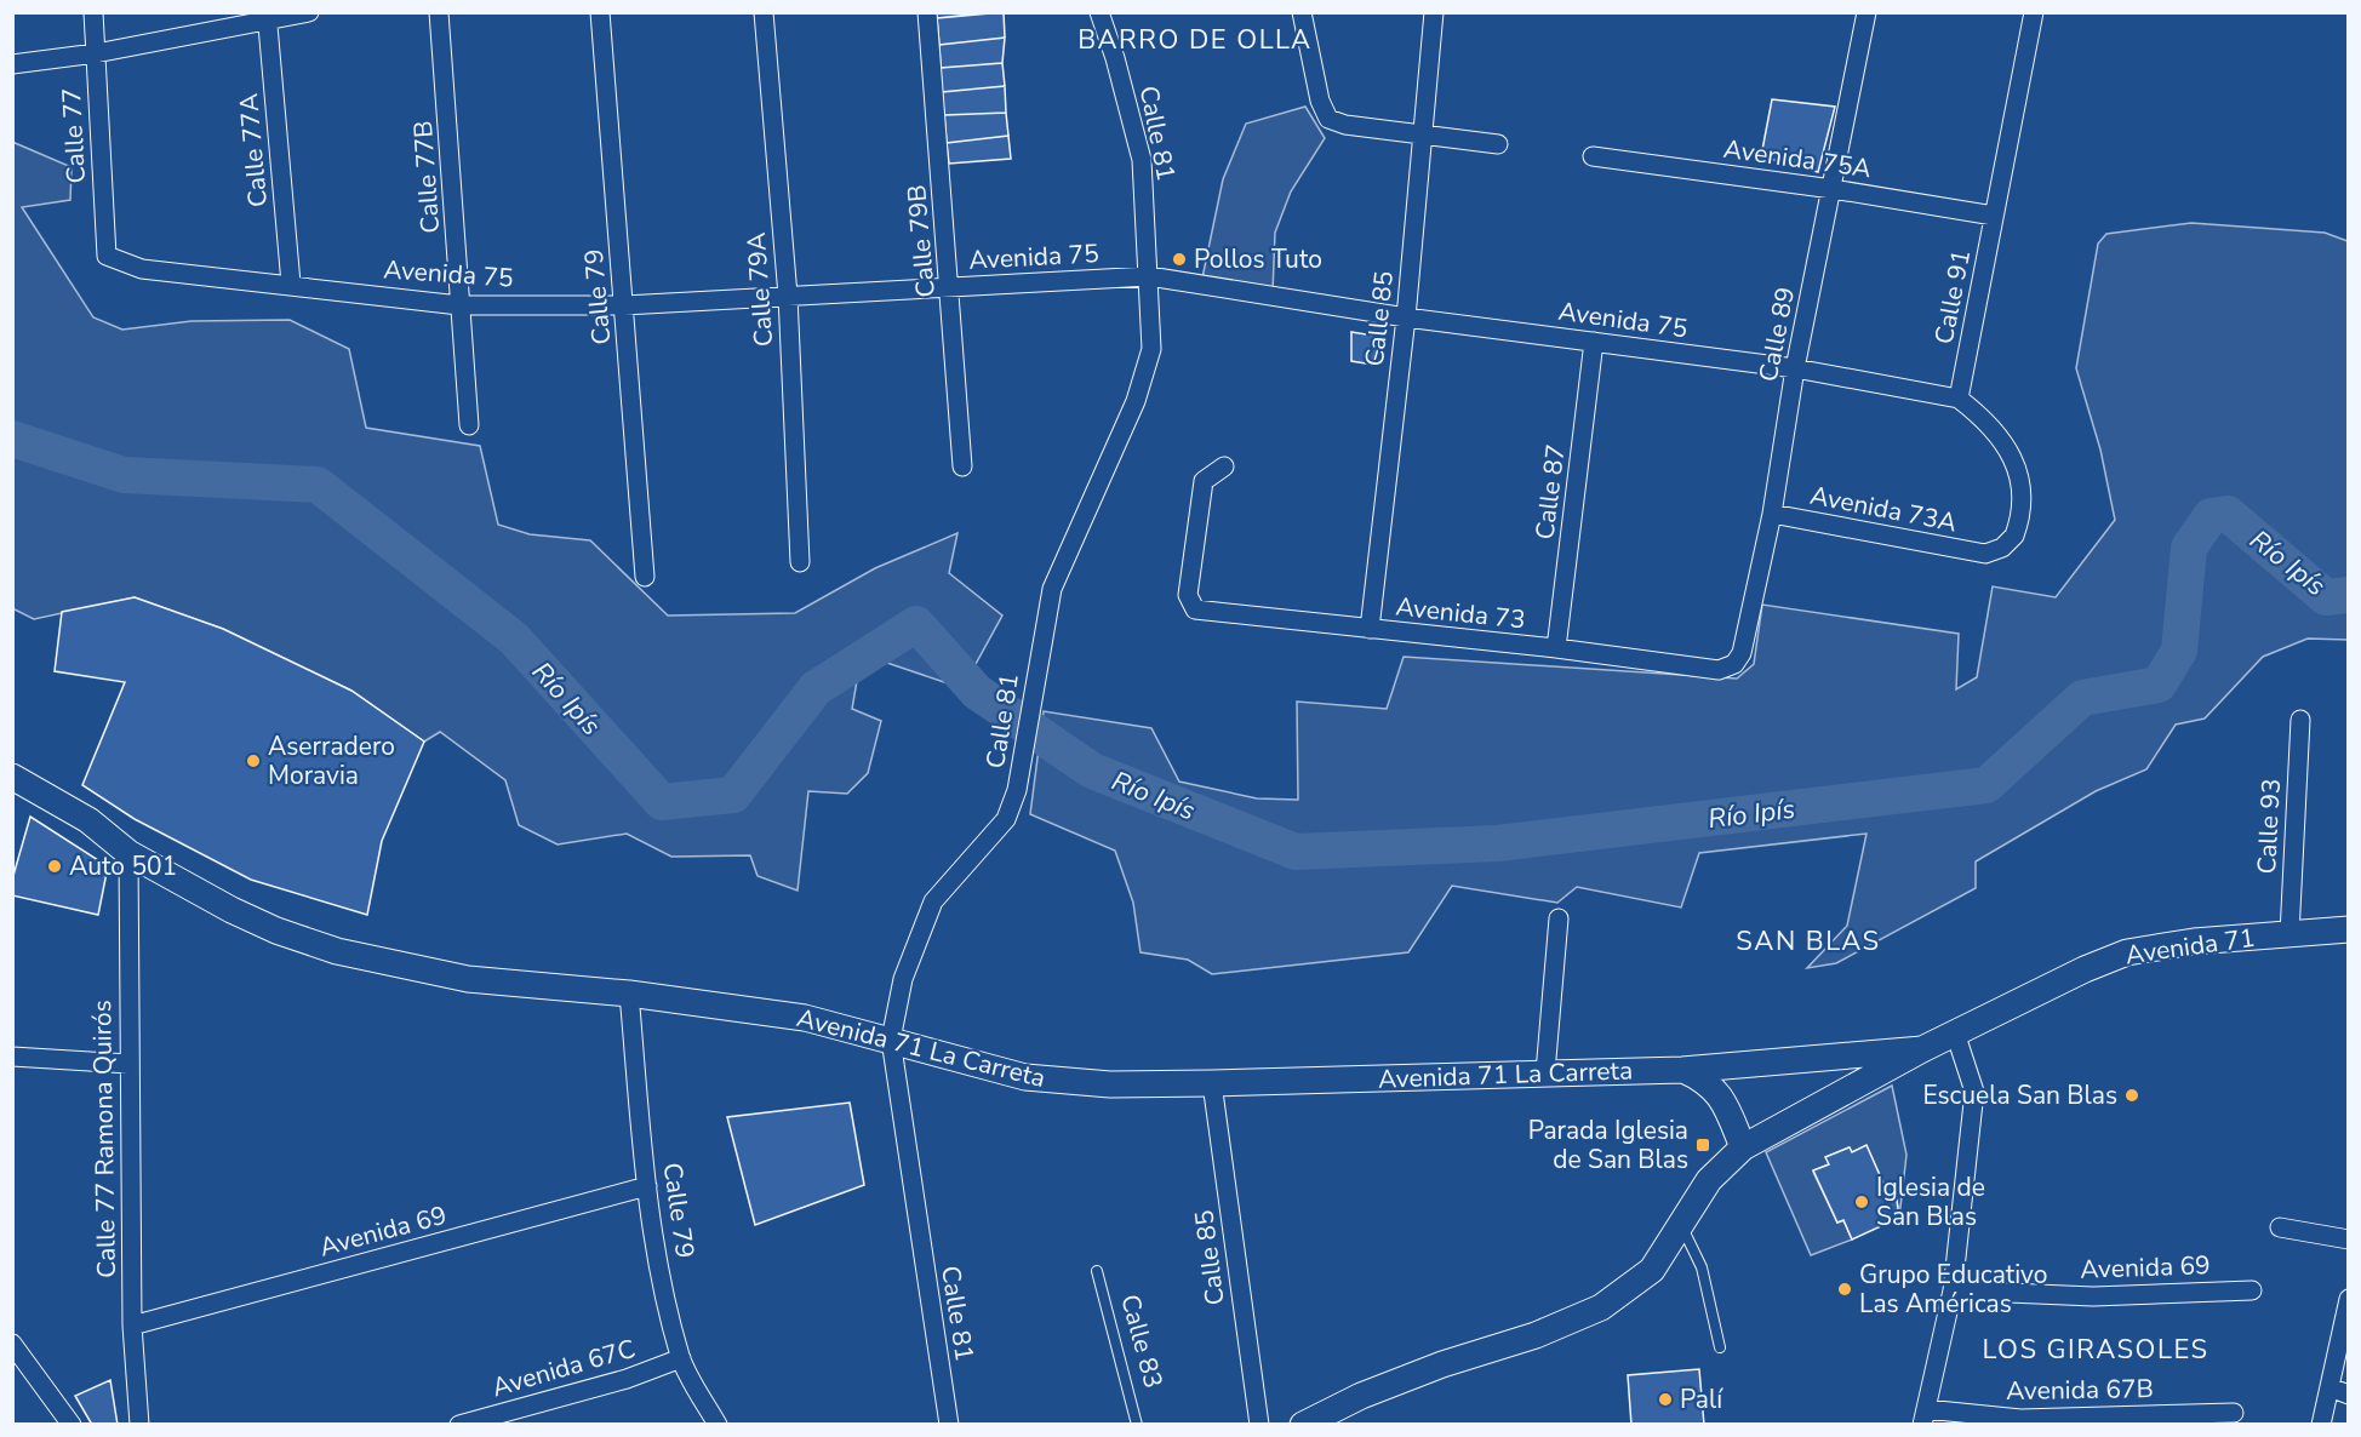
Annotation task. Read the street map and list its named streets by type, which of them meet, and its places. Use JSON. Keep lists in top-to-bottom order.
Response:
{
  "streets": {
    "street": [
      "Calle 81",
      "Calle 77",
      "Calle 77A",
      "Avenida 75A",
      "Calle 77B",
      "Calle 79B",
      "Avenida 75",
      "Calle 79A",
      "Calle 79",
      "Calle 91",
      "Calle 85",
      "Calle 89",
      "Calle 87",
      "Avenida 73A",
      "Avenida 73",
      "Calle 93",
      "Avenida 71",
      "Avenida 71 La Carreta",
      "Calle 77 Ramona Quirós",
      "Avenida 69",
      "Avenida 67C",
      "Avenida 67B"
    ],
    "lane": ["Calle 83"]
  },
  "crossings": [
    ["Calle 81", "Avenida 75"],
    ["Calle 81", "Avenida 71 La Carreta"],
    ["Calle 77", "Avenida 75"],
    ["Calle 77A", "Avenida 75"],
    ["Avenida 75A", "Calle 91"],
    ["Avenida 75A", "Calle 89"],
    ["Calle 77B", "Avenida 75"],
    ["Calle 79B", "Avenida 75"],
    ["Avenida 75", "Calle 79A"],
    ["Avenida 75", "Calle 79"],
    ["Avenida 75", "Calle 91"],
    ["Avenida 75", "Calle 85"],
    ["Avenida 75", "Calle 89"],
    ["Avenida 75", "Calle 87"],
    ["Avenida 75", "Avenida 73A"],
    ["Calle 79", "Avenida 71 La Carreta"],
    ["Calle 79", "Avenida 69"],
    ["Calle 79", "Avenida 67C"],
    ["Calle 91", "Avenida 73A"],
    ["Calle 85", "Avenida 73"],
    ["Calle 85", "Avenida 71 La Carreta"],
    ["Calle 89", "Avenida 73A"],
    ["Calle 89", "Avenida 73"],
    ["Calle 87", "Avenida 73"],
    ["Calle 93", "Avenida 71"],
    ["Avenida 71", "Avenida 71 La Carreta"],
    ["Avenida 71 La Carreta", "Calle 77 Ramona Quirós"],
    ["Calle 77 Ramona Quirós", "Avenida 69"]
  ],
  "districts": ["BARRO DE OLLA", "SAN BLAS", "LOS GIRASOLES"],
  "water": ["Río Ipís"],
  "places": {
    "other": [
      "Pollos Tuto",
      "Aserradero Moravia",
      "Auto 501",
      "Escuela San Blas",
      "Iglesia de San Blas",
      "Grupo Educativo Las Américas",
      "Palí"
    ],
    "transit": ["Parada Iglesia de San Blas"]
  }
}
